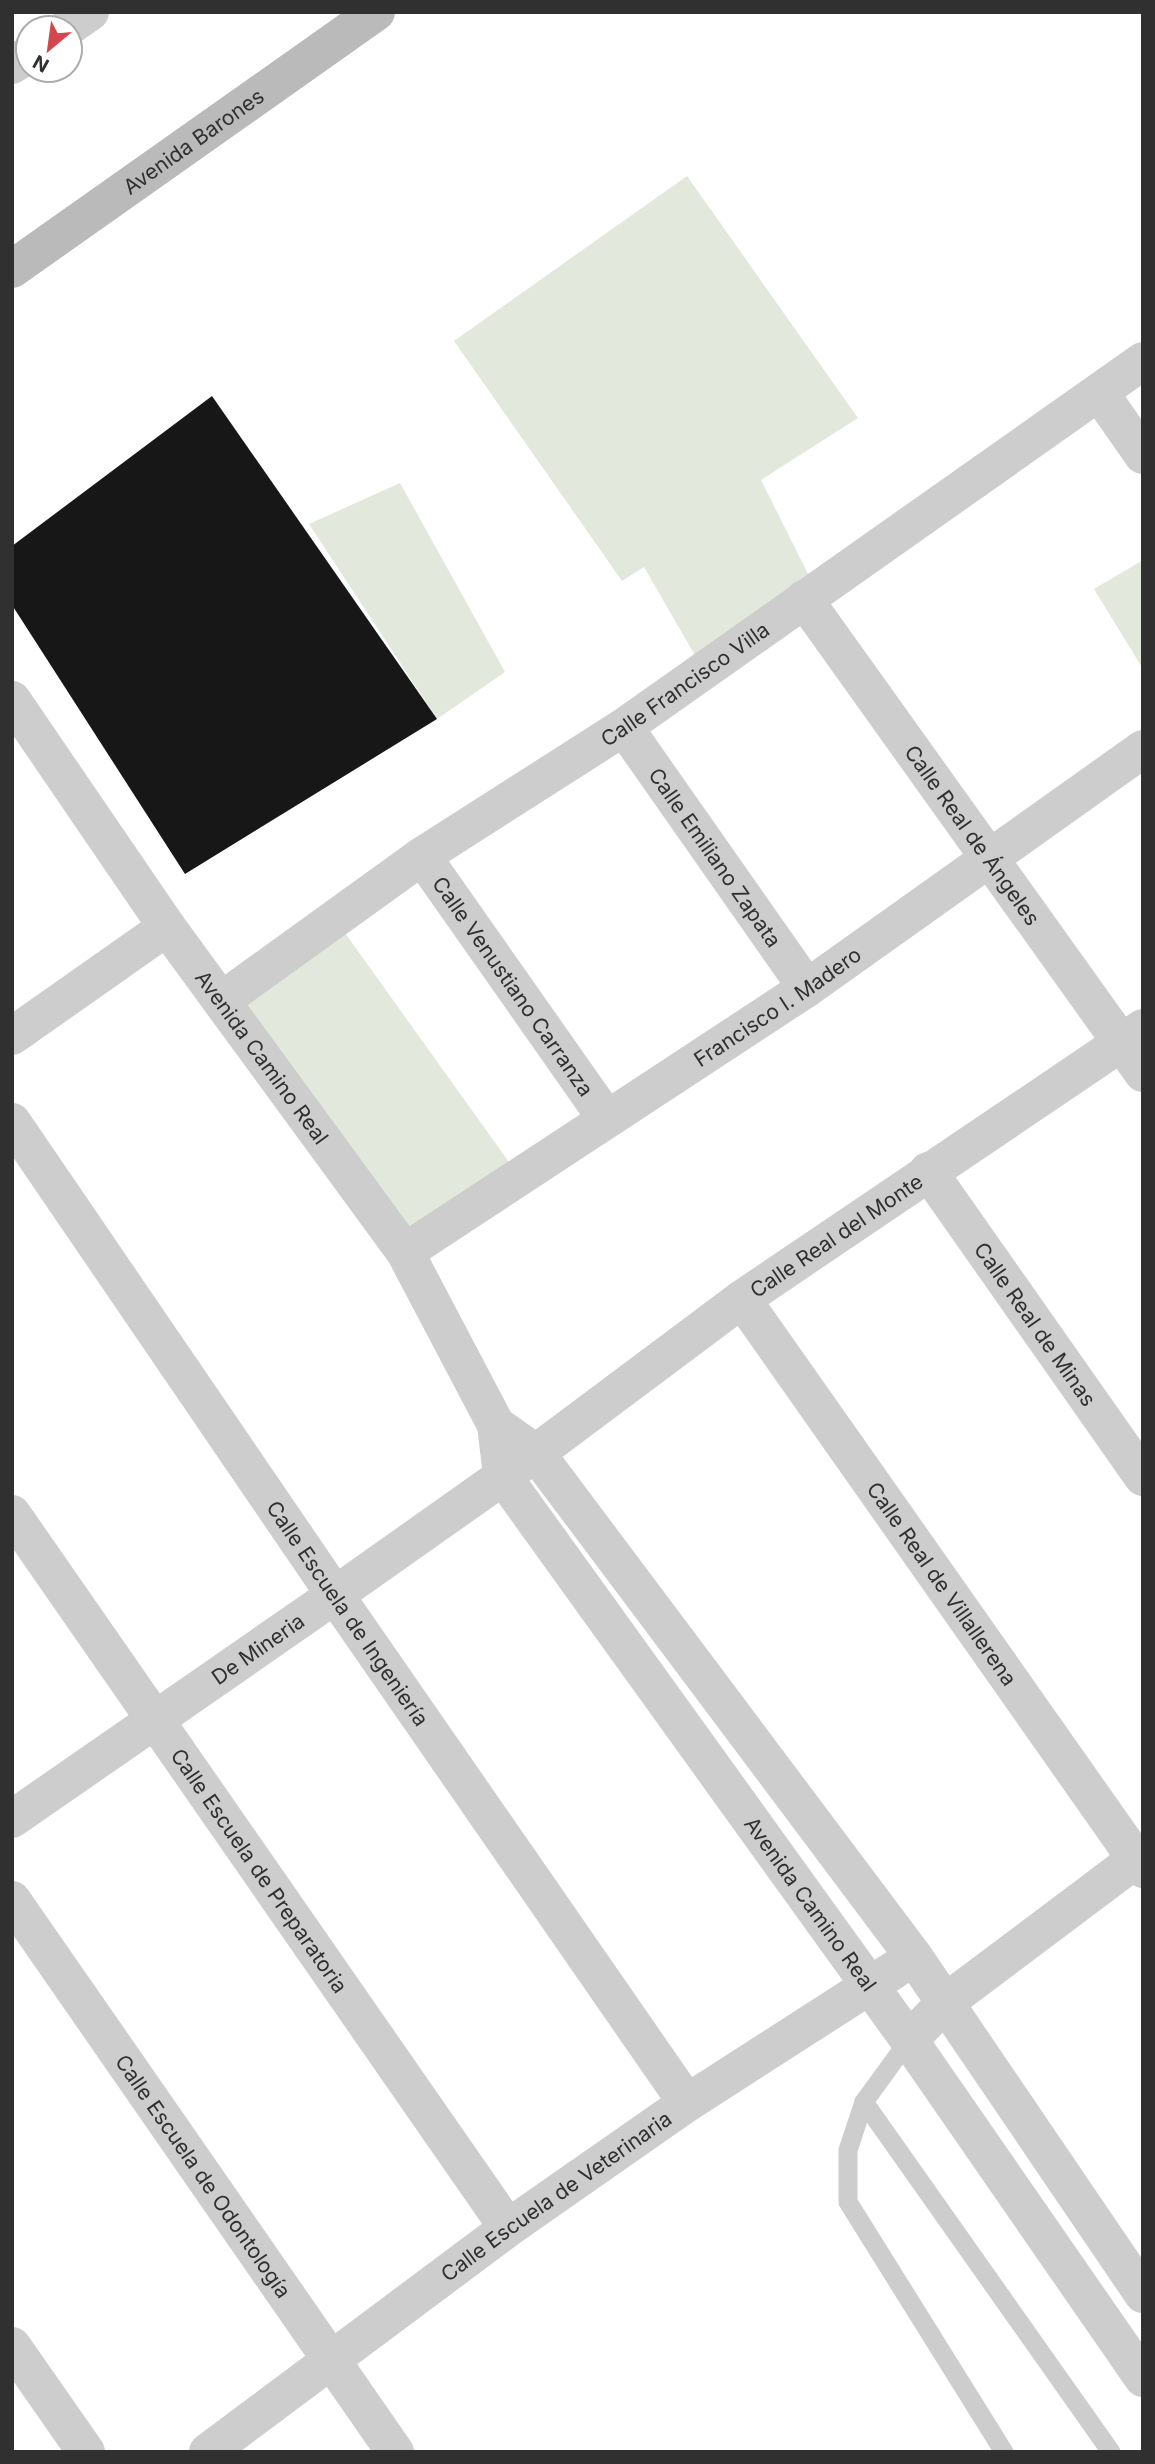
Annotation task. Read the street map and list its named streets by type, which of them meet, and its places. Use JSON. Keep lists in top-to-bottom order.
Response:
{
  "streets": {
    "main road": ["Avenida Barones"],
    "street": [
      "Calle Francisco Villa",
      "Calle Real de Ángeles",
      "Calle Emiliano Zapata",
      "Calle Venustiano Carranza",
      "Francisco I. Madero",
      "Avenida Camino Real",
      "Calle Real del Monte",
      "Calle Real de Minas",
      "Calle Real de Villallerena",
      "Calle Escuela de Ingeniería",
      "De Mineria",
      "Calle Escuela de Preparatoria",
      "Calle Escuela de Odontología",
      "Calle Escuela de Veterinaria"
    ]
  },
  "crossings": [
    ["Calle Francisco Villa", "Calle Real de Ángeles"],
    ["Calle Francisco Villa", "Calle Emiliano Zapata"],
    ["Calle Francisco Villa", "Calle Venustiano Carranza"],
    ["Calle Francisco Villa", "Avenida Camino Real"],
    ["Calle Real de Ángeles", "Francisco I. Madero"],
    ["Calle Real de Ángeles", "Calle Real del Monte"],
    ["Calle Emiliano Zapata", "Francisco I. Madero"],
    ["Calle Venustiano Carranza", "Francisco I. Madero"],
    ["Francisco I. Madero", "Avenida Camino Real"],
    ["Avenida Camino Real", "Calle Real del Monte"],
    ["Avenida Camino Real", "De Mineria"],
    ["Avenida Camino Real", "Calle Escuela de Veterinaria"],
    ["Calle Real del Monte", "Calle Real de Minas"],
    ["Calle Real del Monte", "Calle Real de Villallerena"],
    ["Calle Real del Monte", "De Mineria"],
    ["Calle Escuela de Ingeniería", "De Mineria"],
    ["Calle Escuela de Ingeniería", "Calle Escuela de Veterinaria"],
    ["De Mineria", "Calle Escuela de Preparatoria"],
    ["Calle Escuela de Preparatoria", "Calle Escuela de Veterinaria"],
    ["Calle Escuela de Odontología", "Calle Escuela de Veterinaria"]
  ],
  "north": "bottom left"
}
